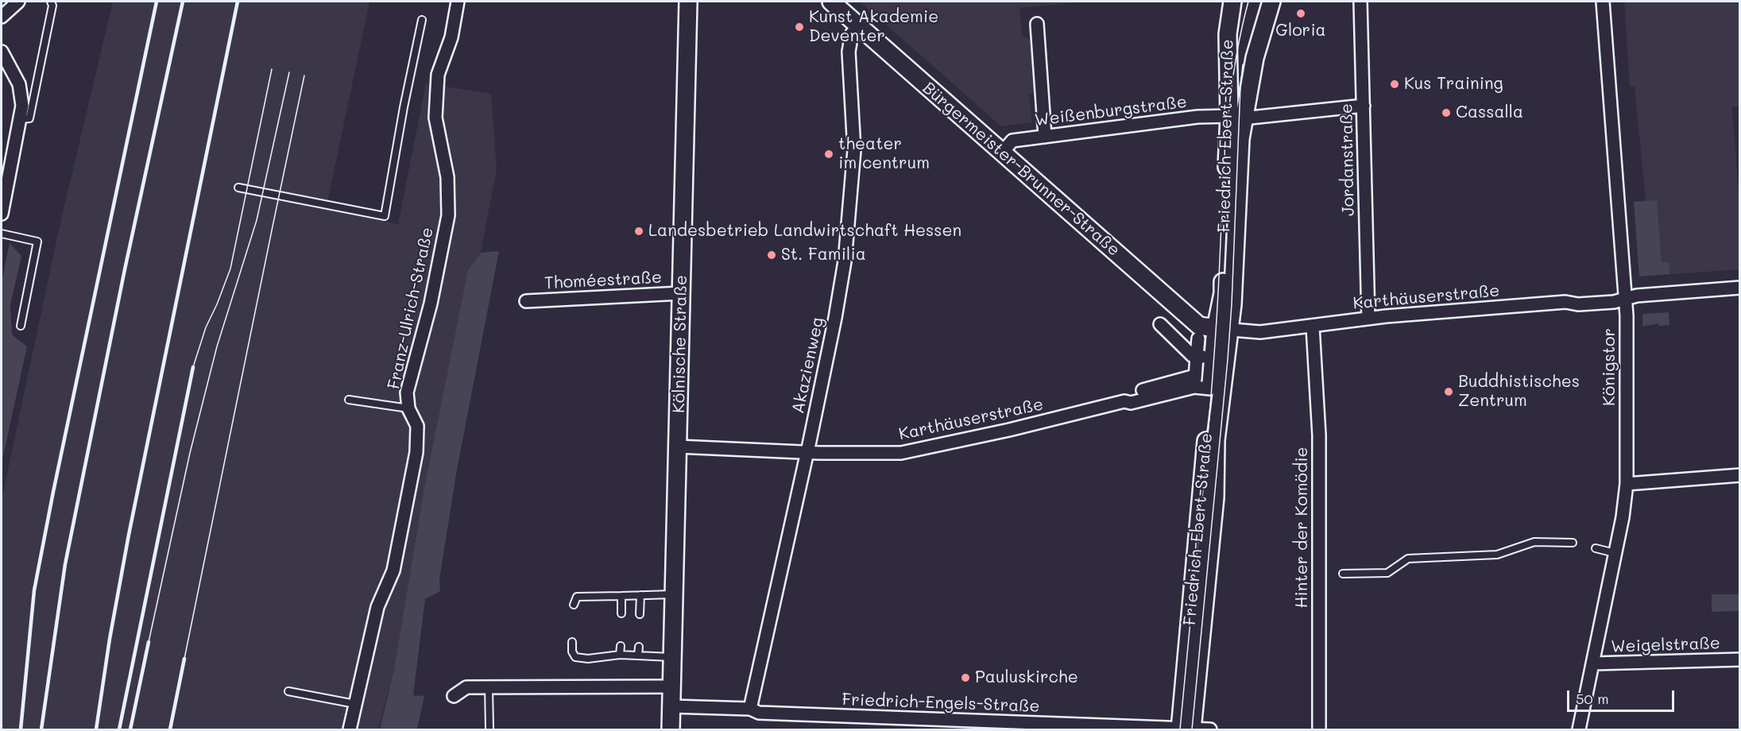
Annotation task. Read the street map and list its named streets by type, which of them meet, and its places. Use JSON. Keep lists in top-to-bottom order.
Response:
{
  "streets": {
    "main road": ["Friedrich-Ebert-Straße", "Bürgermeister-Brunner-Straße", "Kölnische Straße"],
    "street": [
      "Weißenburgstraße",
      "Jordanstraße",
      "Thoméestraße",
      "Karthäuserstraße",
      "Franz-Ulrich-Straße",
      "Akazienweg",
      "Königstor",
      "Hinter der Komödie",
      "Weigelstraße",
      "Friedrich-Engels-Straße"
    ]
  },
  "crossings": [
    ["Weißenburgstraße", "Friedrich-Ebert-Straße"],
    ["Weißenburgstraße", "Jordanstraße"],
    ["Weißenburgstraße", "Bürgermeister-Brunner-Straße"],
    ["Friedrich-Ebert-Straße", "Bürgermeister-Brunner-Straße"],
    ["Friedrich-Ebert-Straße", "Karthäuserstraße"],
    ["Friedrich-Ebert-Straße", "Friedrich-Engels-Straße"],
    ["Jordanstraße", "Karthäuserstraße"],
    ["Bürgermeister-Brunner-Straße", "Karthäuserstraße"],
    ["Bürgermeister-Brunner-Straße", "Akazienweg"],
    ["Thoméestraße", "Kölnische Straße"],
    ["Karthäuserstraße", "Kölnische Straße"],
    ["Karthäuserstraße", "Akazienweg"],
    ["Karthäuserstraße", "Königstor"],
    ["Karthäuserstraße", "Hinter der Komödie"],
    ["Kölnische Straße", "Friedrich-Engels-Straße"],
    ["Akazienweg", "Friedrich-Engels-Straße"],
    ["Königstor", "Weigelstraße"]
  ],
  "places": [
    "Gloria",
    "Kunst Akademie Deventer",
    "Kus Training",
    "Cassalla",
    "theater im centrum",
    "Landesbetrieb Landwirtschaft Hessen",
    "St. Familia",
    "Buddhistisches Zentrum",
    "Pauluskirche"
  ],
  "scale_bar": "50 m"
}
